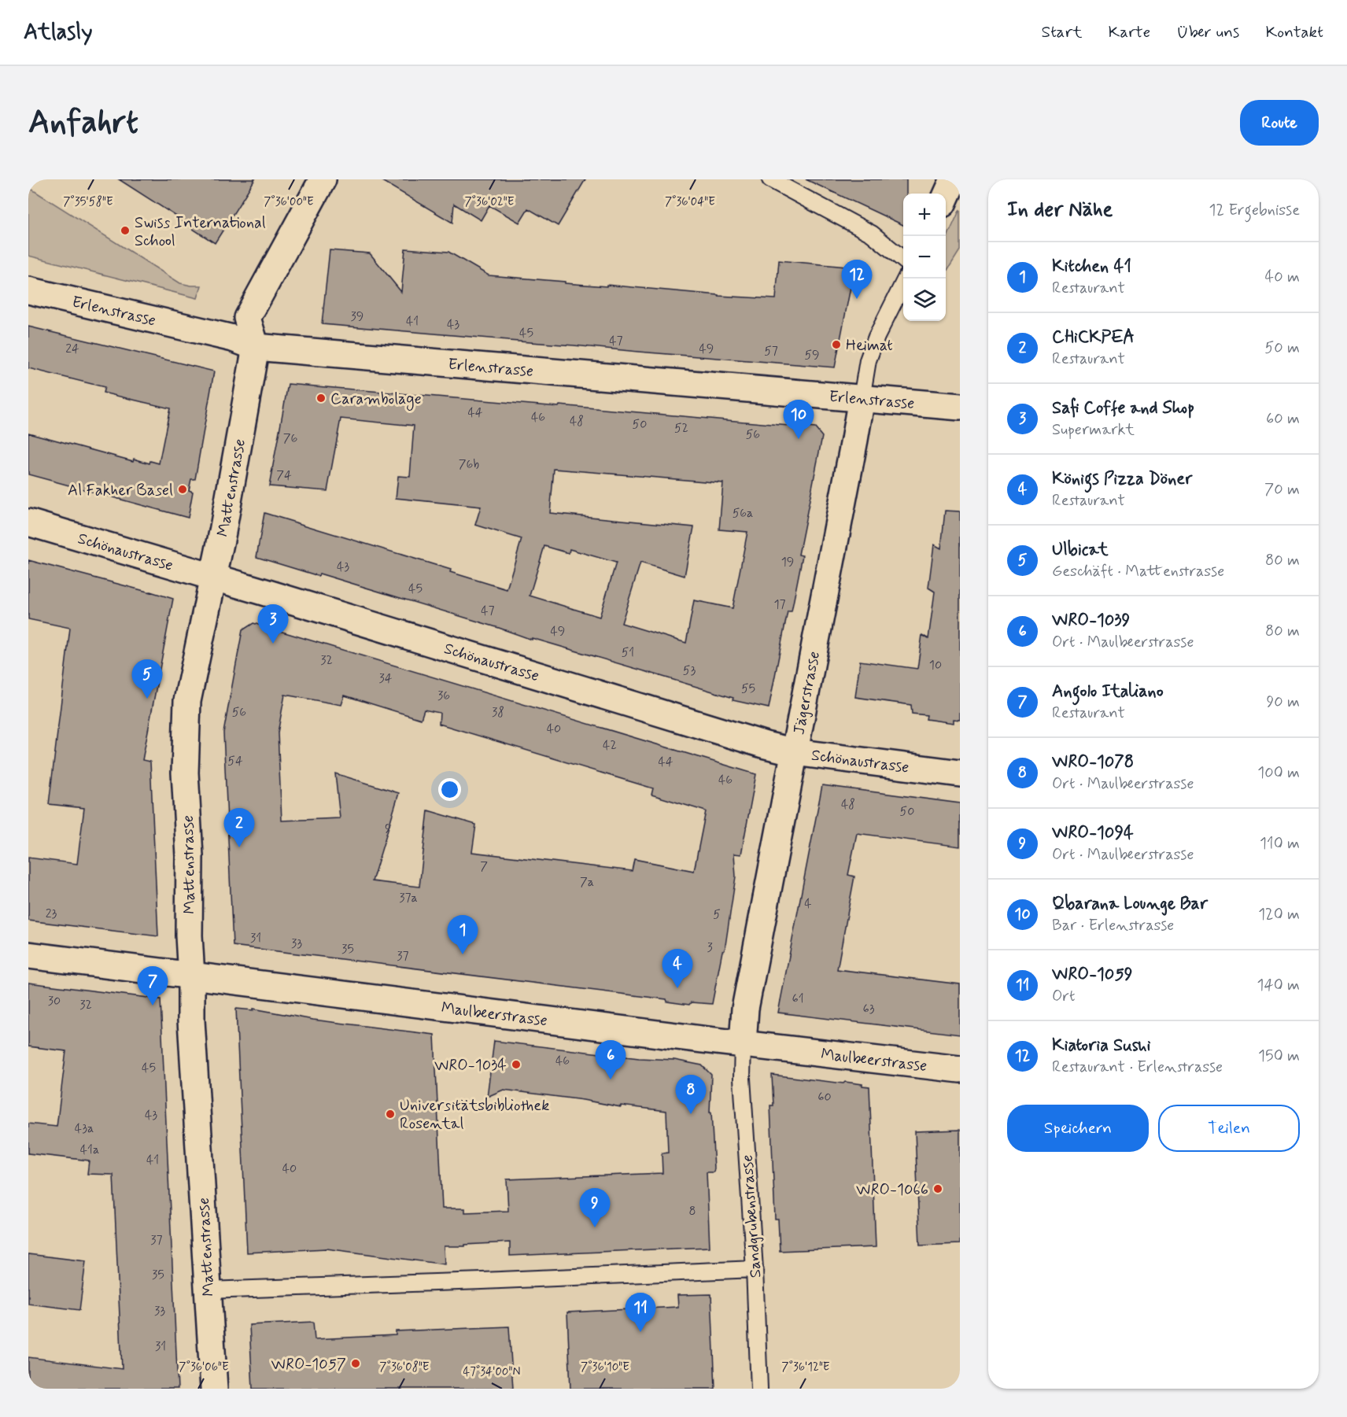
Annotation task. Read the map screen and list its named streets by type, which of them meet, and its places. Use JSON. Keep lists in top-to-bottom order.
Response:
{
  "streets": {
    "street": [
      "Erlenstrasse",
      "Mattenstrasse",
      "Schönaustrasse",
      "Jägerstrasse",
      "Maulbeerstrasse"
    ],
    "lane": ["Sandgrubenstrasse"]
  },
  "crossings": [
    ["Erlenstrasse", "Mattenstrasse"],
    ["Erlenstrasse", "Jägerstrasse"],
    ["Mattenstrasse", "Schönaustrasse"],
    ["Mattenstrasse", "Maulbeerstrasse"],
    ["Schönaustrasse", "Jägerstrasse"],
    ["Jägerstrasse", "Maulbeerstrasse"],
    ["Jägerstrasse", "Sandgrubenstrasse"],
    ["Maulbeerstrasse", "Sandgrubenstrasse"]
  ],
  "places": [
    "Swiss International School",
    "Heimat",
    "Carambolage",
    "Al Fakher Basel",
    "WRO-1034",
    "Universitätsbibliothek Rosental",
    "WRO-1066",
    "WRO-1057"
  ],
  "house_numbers": [
    "39",
    "41",
    "43",
    "45",
    "47",
    "24",
    "49",
    "57",
    "59",
    "44",
    "46",
    "48",
    "50",
    "52",
    "56",
    "76",
    "76b",
    "74",
    "56a",
    "19",
    "43",
    "45",
    "17",
    "47",
    "49",
    "51",
    "32",
    "10",
    "53",
    "34",
    "55",
    "36",
    "56",
    "38",
    "40",
    "42",
    "54",
    "44",
    "46",
    "48",
    "50",
    "9",
    "7",
    "7a",
    "37a",
    "4",
    "23",
    "5",
    "31",
    "33",
    "3",
    "35",
    "37",
    "61",
    "30",
    "32",
    "63",
    "46",
    "45",
    "60",
    "43",
    "43a",
    "41a",
    "41",
    "40",
    "8",
    "37",
    "35",
    "33",
    "31"
  ],
  "page": {
    "header": "Atlasly",
    "nav": [
      "Start",
      "Karte",
      "Über uns",
      "Kontakt"
    ],
    "buttons": [
      "Route",
      ["Speichern", "Teilen"]
    ],
    "title": "Anfahrt",
    "heading": ["In der Nähe", "12 Ergebnisse"],
    "map_buttons": ["+", "−"],
    "list": [
      {
        "mark": "1",
        "name": "Kitchen 41",
        "note": "Restaurant",
        "value": "40 m"
      },
      {
        "mark": "2",
        "name": "CHiCKPEA",
        "note": "Restaurant",
        "value": "50 m"
      },
      {
        "mark": "3",
        "name": "Safi Coffe and Shop",
        "note": "Supermarkt",
        "value": "60 m"
      },
      {
        "mark": "4",
        "name": "Königs Pizza Döner",
        "note": "Restaurant",
        "value": "70 m"
      },
      {
        "mark": "5",
        "name": "Ulbicat",
        "note": "Geschäft · Mattenstrasse",
        "value": "80 m"
      },
      {
        "mark": "6",
        "name": "WRO-1039",
        "note": "Ort · Maulbeerstrasse",
        "value": "80 m"
      },
      {
        "mark": "7",
        "name": "Angolo Italiano",
        "note": "Restaurant",
        "value": "90 m"
      },
      {
        "mark": "8",
        "name": "WRO-1078",
        "note": "Ort · Maulbeerstrasse",
        "value": "100 m"
      },
      {
        "mark": "9",
        "name": "WRO-1094",
        "note": "Ort · Maulbeerstrasse",
        "value": "110 m"
      },
      {
        "mark": "10",
        "name": "Qbarana Lounge Bar",
        "note": "Bar · Erlenstrasse",
        "value": "120 m"
      },
      {
        "mark": "11",
        "name": "WRO-1059",
        "note": "Ort",
        "value": "140 m"
      },
      {
        "mark": "12",
        "name": "Kiatoria Sushi",
        "note": "Restaurant · Erlenstrasse",
        "value": "150 m"
      }
    ],
    "pins": [
      "12",
      "10",
      "3",
      "5",
      "2",
      "1",
      "4",
      "7",
      "6",
      "8",
      "9",
      "11"
    ]
  },
  "coordinates": [
    "7°35'58\"E",
    "7°36'00\"E",
    "7°36'02\"E",
    "7°36'04\"E",
    "7°36'06\"E",
    "7°36'08\"E",
    "7°36'10\"E",
    "7°36'12\"E",
    "47°34'00\"N"
  ]
}
